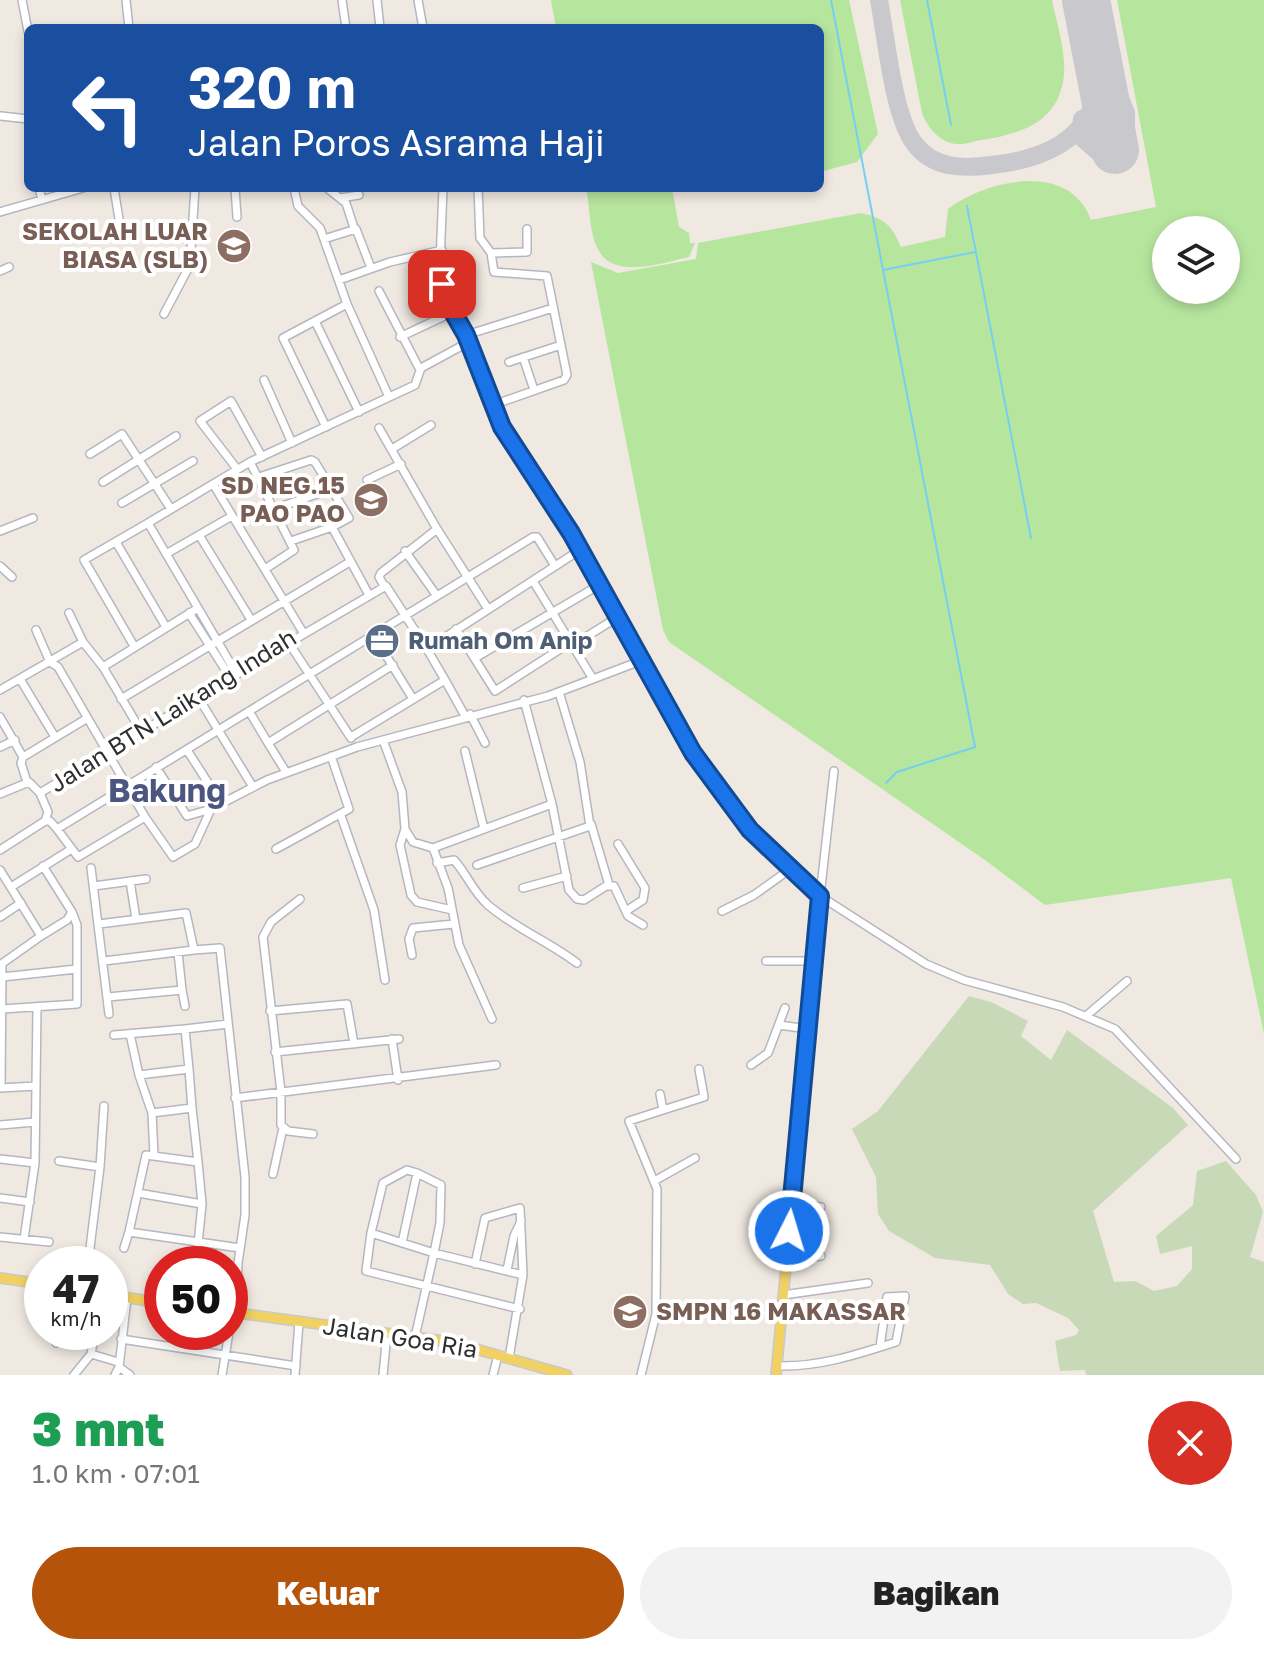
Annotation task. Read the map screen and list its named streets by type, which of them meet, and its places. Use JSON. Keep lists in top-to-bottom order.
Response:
{
  "streets": {
    "main road": ["Jalan Goa Ria"],
    "street": ["Jalan BTN Laikang Indah"]
  },
  "districts": ["Bakung"],
  "places": {
    "school or university": ["SEKOLAH LUAR BIASA (SLB)", "SD NEG.15 PAO PAO", "SMPN 16 MAKASSAR"],
    "office": ["Rumah Om Anip"]
  },
  "page": {
    "turn": ["320 m", "Jalan Poros Asrama Haji"],
    "speed": "47 km/h",
    "limit": "50",
    "heading": ["3 mnt", "1.0 km · 07:01"],
    "buttons": ["Keluar", "Bagikan"]
  }
}
